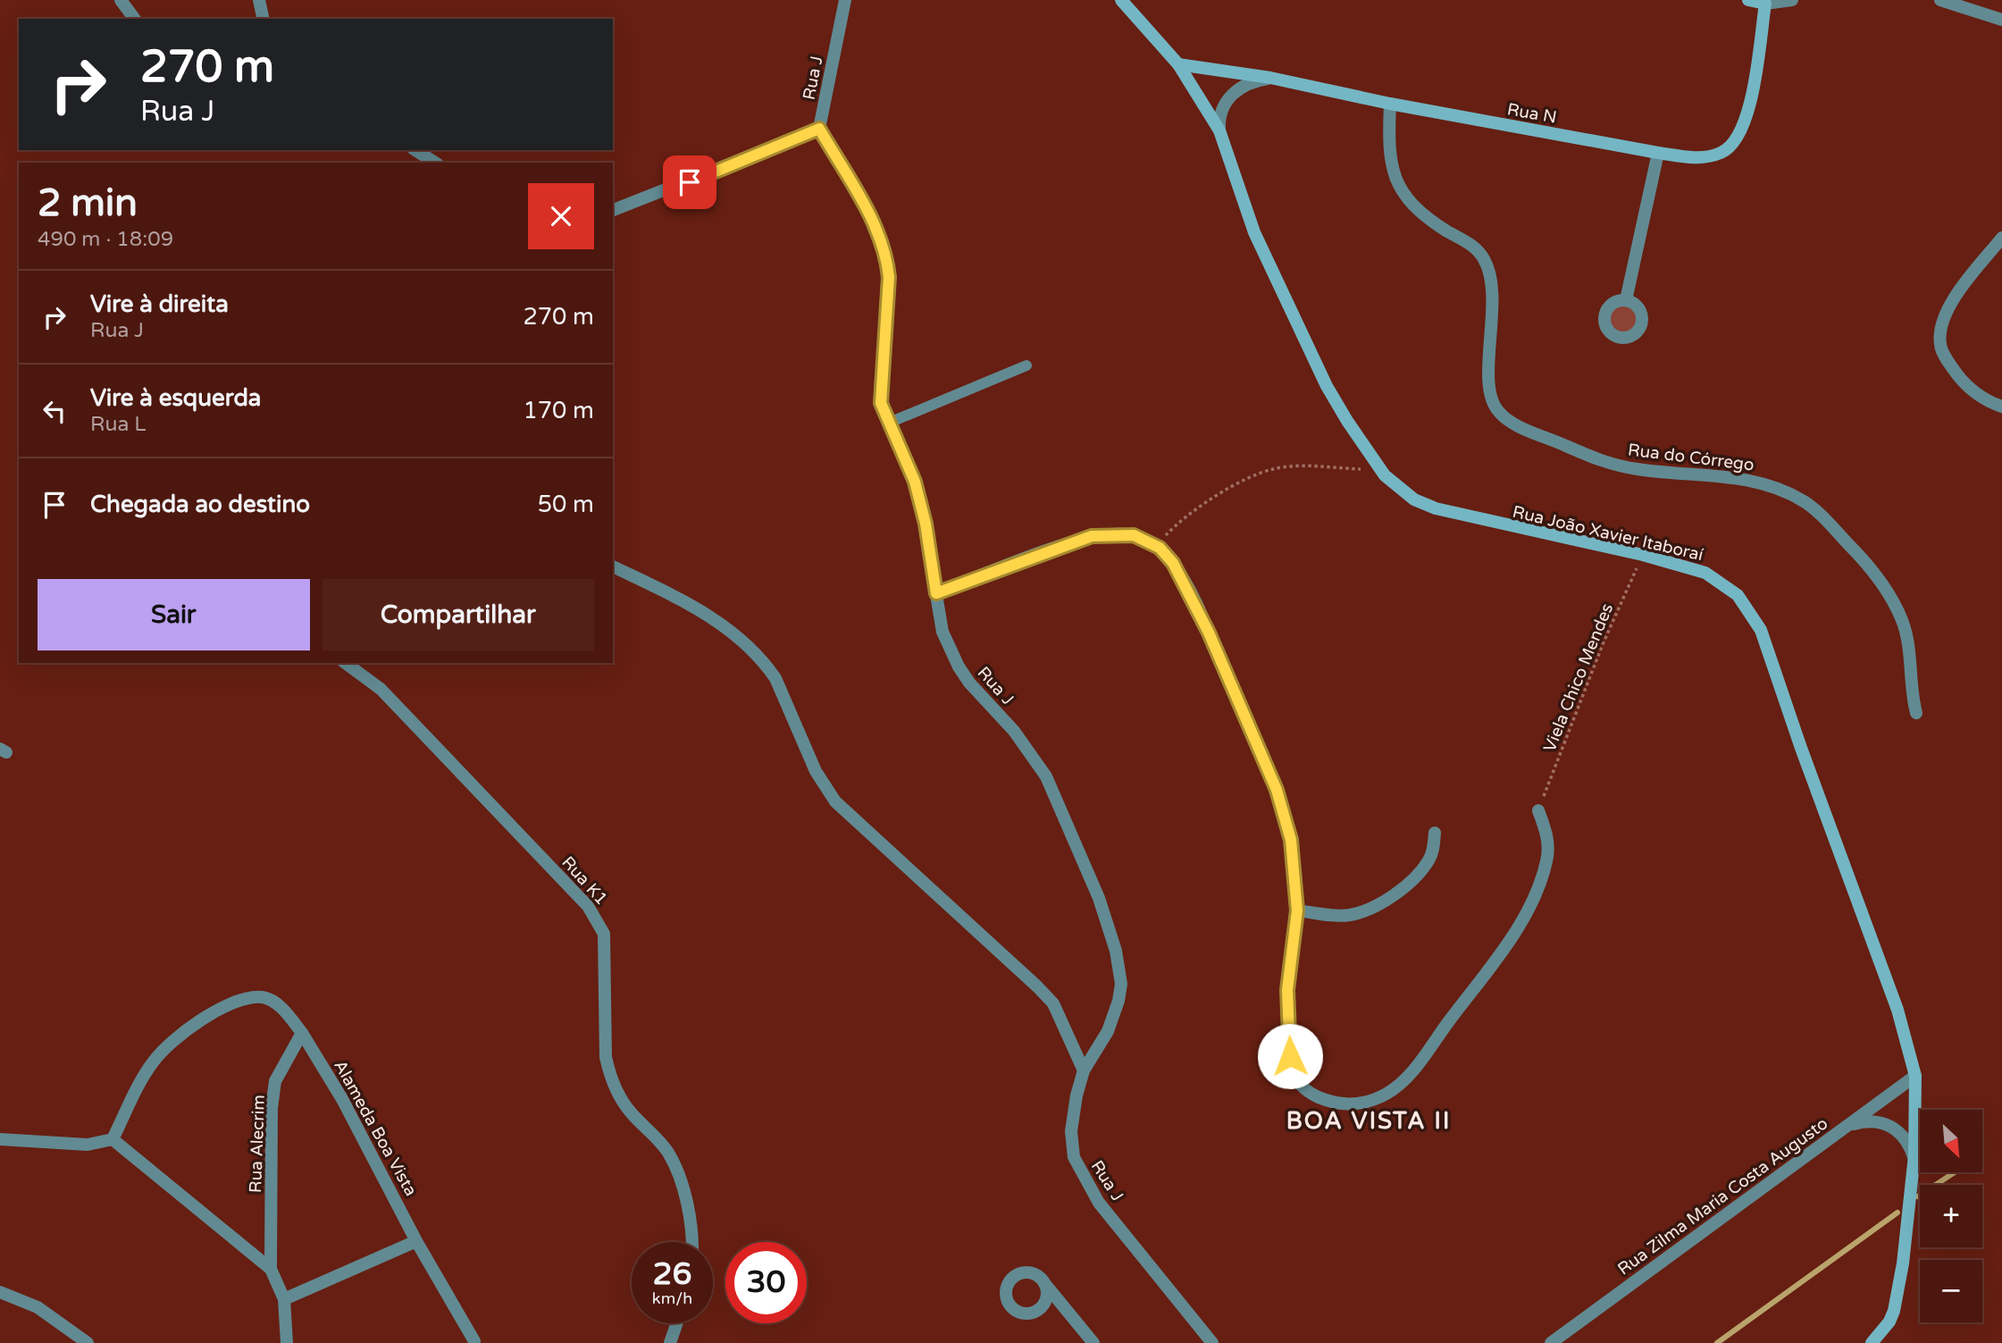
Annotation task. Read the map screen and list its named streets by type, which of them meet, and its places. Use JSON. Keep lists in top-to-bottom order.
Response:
{
  "streets": {
    "street": [
      "Rua J",
      "Rua N",
      "Rua do Córrego",
      "Rua João Xavier Itaboraí",
      "Rua K1",
      "Alameda Boa Vista",
      "Rua Alecrim",
      "Rua Zilma Maria Costa Augusto"
    ],
    "path": ["Viela Chico Mendes"]
  },
  "crossings": [
    ["Rua N", "Rua do Córrego"],
    ["Rua N", "Rua João Xavier Itaboraí"],
    ["Rua João Xavier Itaboraí", "Viela Chico Mendes"],
    ["Rua João Xavier Itaboraí", "Rua Zilma Maria Costa Augusto"],
    ["Alameda Boa Vista", "Rua Alecrim"]
  ],
  "districts": ["BOA VISTA II"],
  "north": "bottom right",
  "page": {
    "turn": ["270 m", "Rua J"],
    "heading": ["2 min", "490 m · 18:09"],
    "list": [
      {
        "name": "Vire à direita",
        "note": "Rua J",
        "value": "270 m"
      },
      {
        "name": "Vire à esquerda",
        "note": "Rua L",
        "value": "170 m"
      },
      {
        "name": "Chegada ao destino",
        "value": "50 m"
      }
    ],
    "buttons": ["Sair", "Compartilhar"],
    "map_buttons": ["+", "−"],
    "speed": "26 km/h",
    "limit": "30"
  }
}
